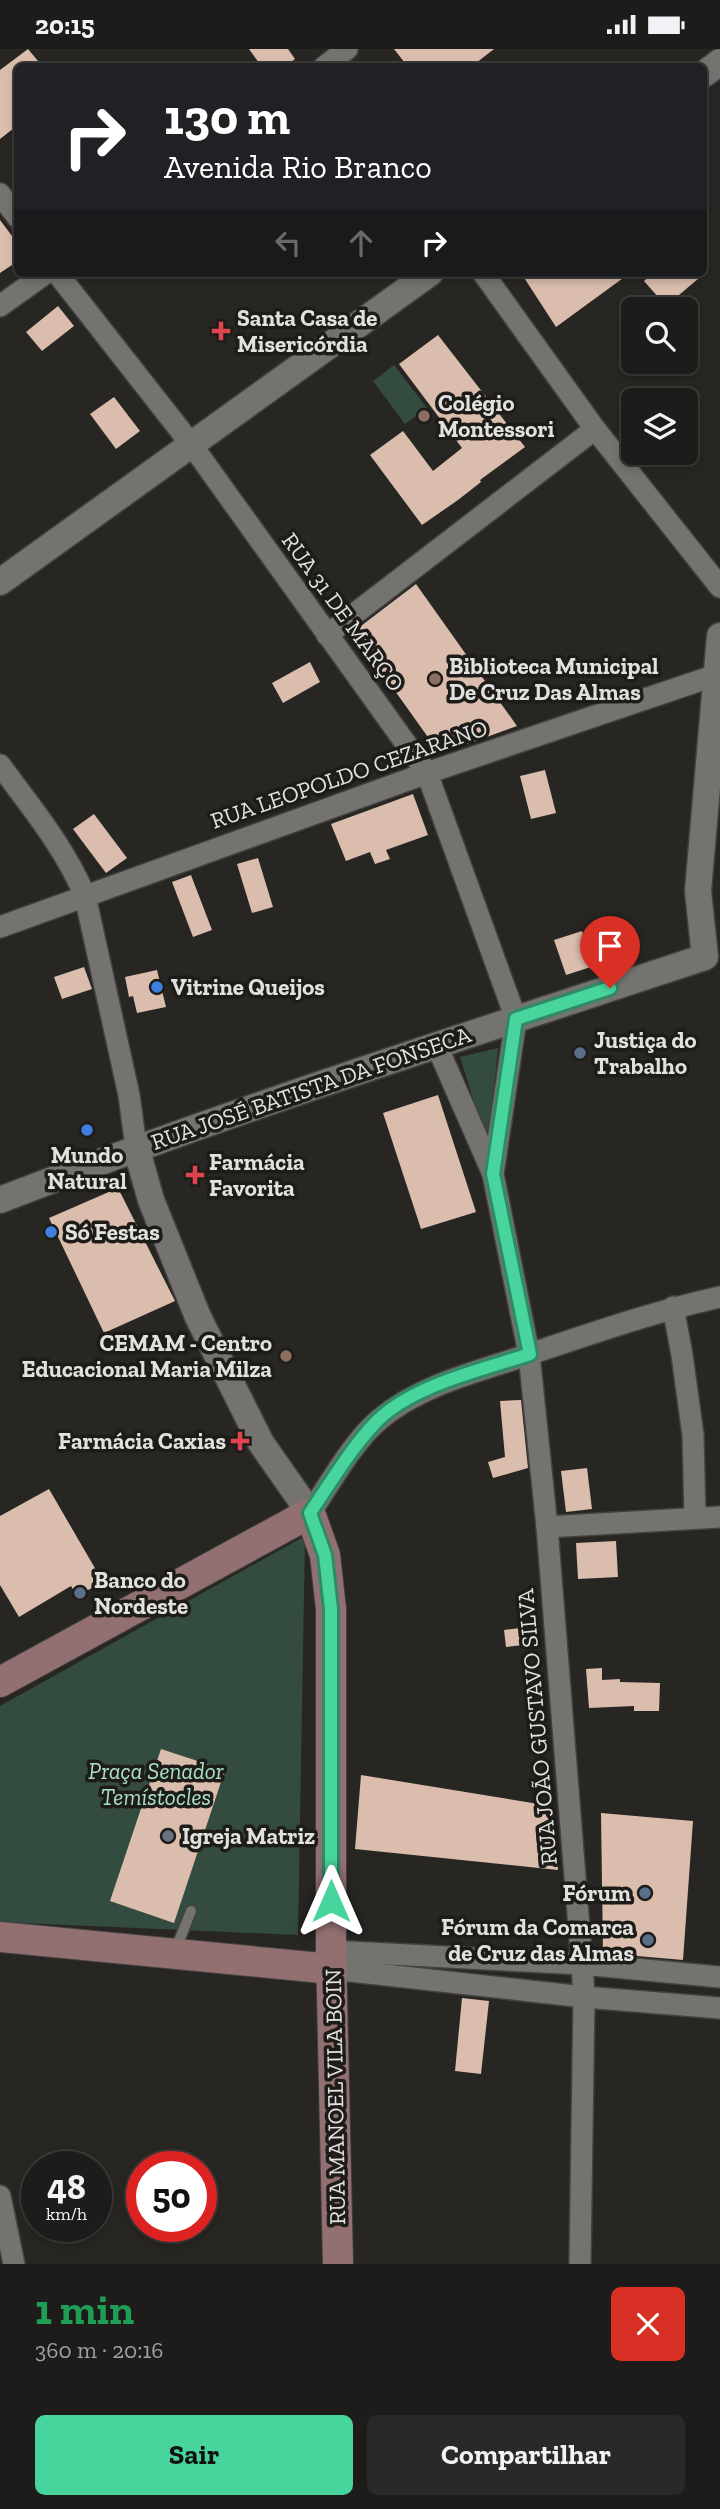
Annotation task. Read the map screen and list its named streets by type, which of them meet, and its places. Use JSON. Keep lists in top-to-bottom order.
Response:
{
  "streets": {
    "main road": ["RUA MANOEL VILA BOIN"],
    "street": [
      "RUA 31 DE MARÇO",
      "RUA LEOPOLDO CEZARANO",
      "RUA JOSÉ BATISTA DA FONSECA",
      "RUA JOÃO GUSTAVO SILVA"
    ]
  },
  "crossings": [
    ["RUA 31 DE MARÇO", "RUA LEOPOLDO CEZARANO"],
    ["RUA 31 DE MARÇO", "RUA JOSÉ BATISTA DA FONSECA"]
  ],
  "parks": ["Praça Senador Temístocles"],
  "places": {
    "health": ["Santa Casa de Misericórdia", "Farmácia Favorita", "Farmácia Caxias"],
    "other": [
      "Colégio Montessori",
      "Biblioteca Municipal De Cruz Das Almas",
      "Vitrine Queijos",
      "Justiça do Trabalho",
      "Mundo Natural",
      "Só Festas",
      "CEMAM - Centro Educacional Maria Milza",
      "Banco do Nordeste",
      "Igreja Matriz",
      "Fórum",
      "Fórum da Comarca de Cruz das Almas"
    ]
  },
  "page": {
    "status": "20:15",
    "turn": ["130 m", "Avenida Rio Branco"],
    "speed": "48 km/h",
    "limit": "50",
    "heading": ["1 min", "360 m · 20:16"],
    "buttons": ["Sair", "Compartilhar"]
  }
}
